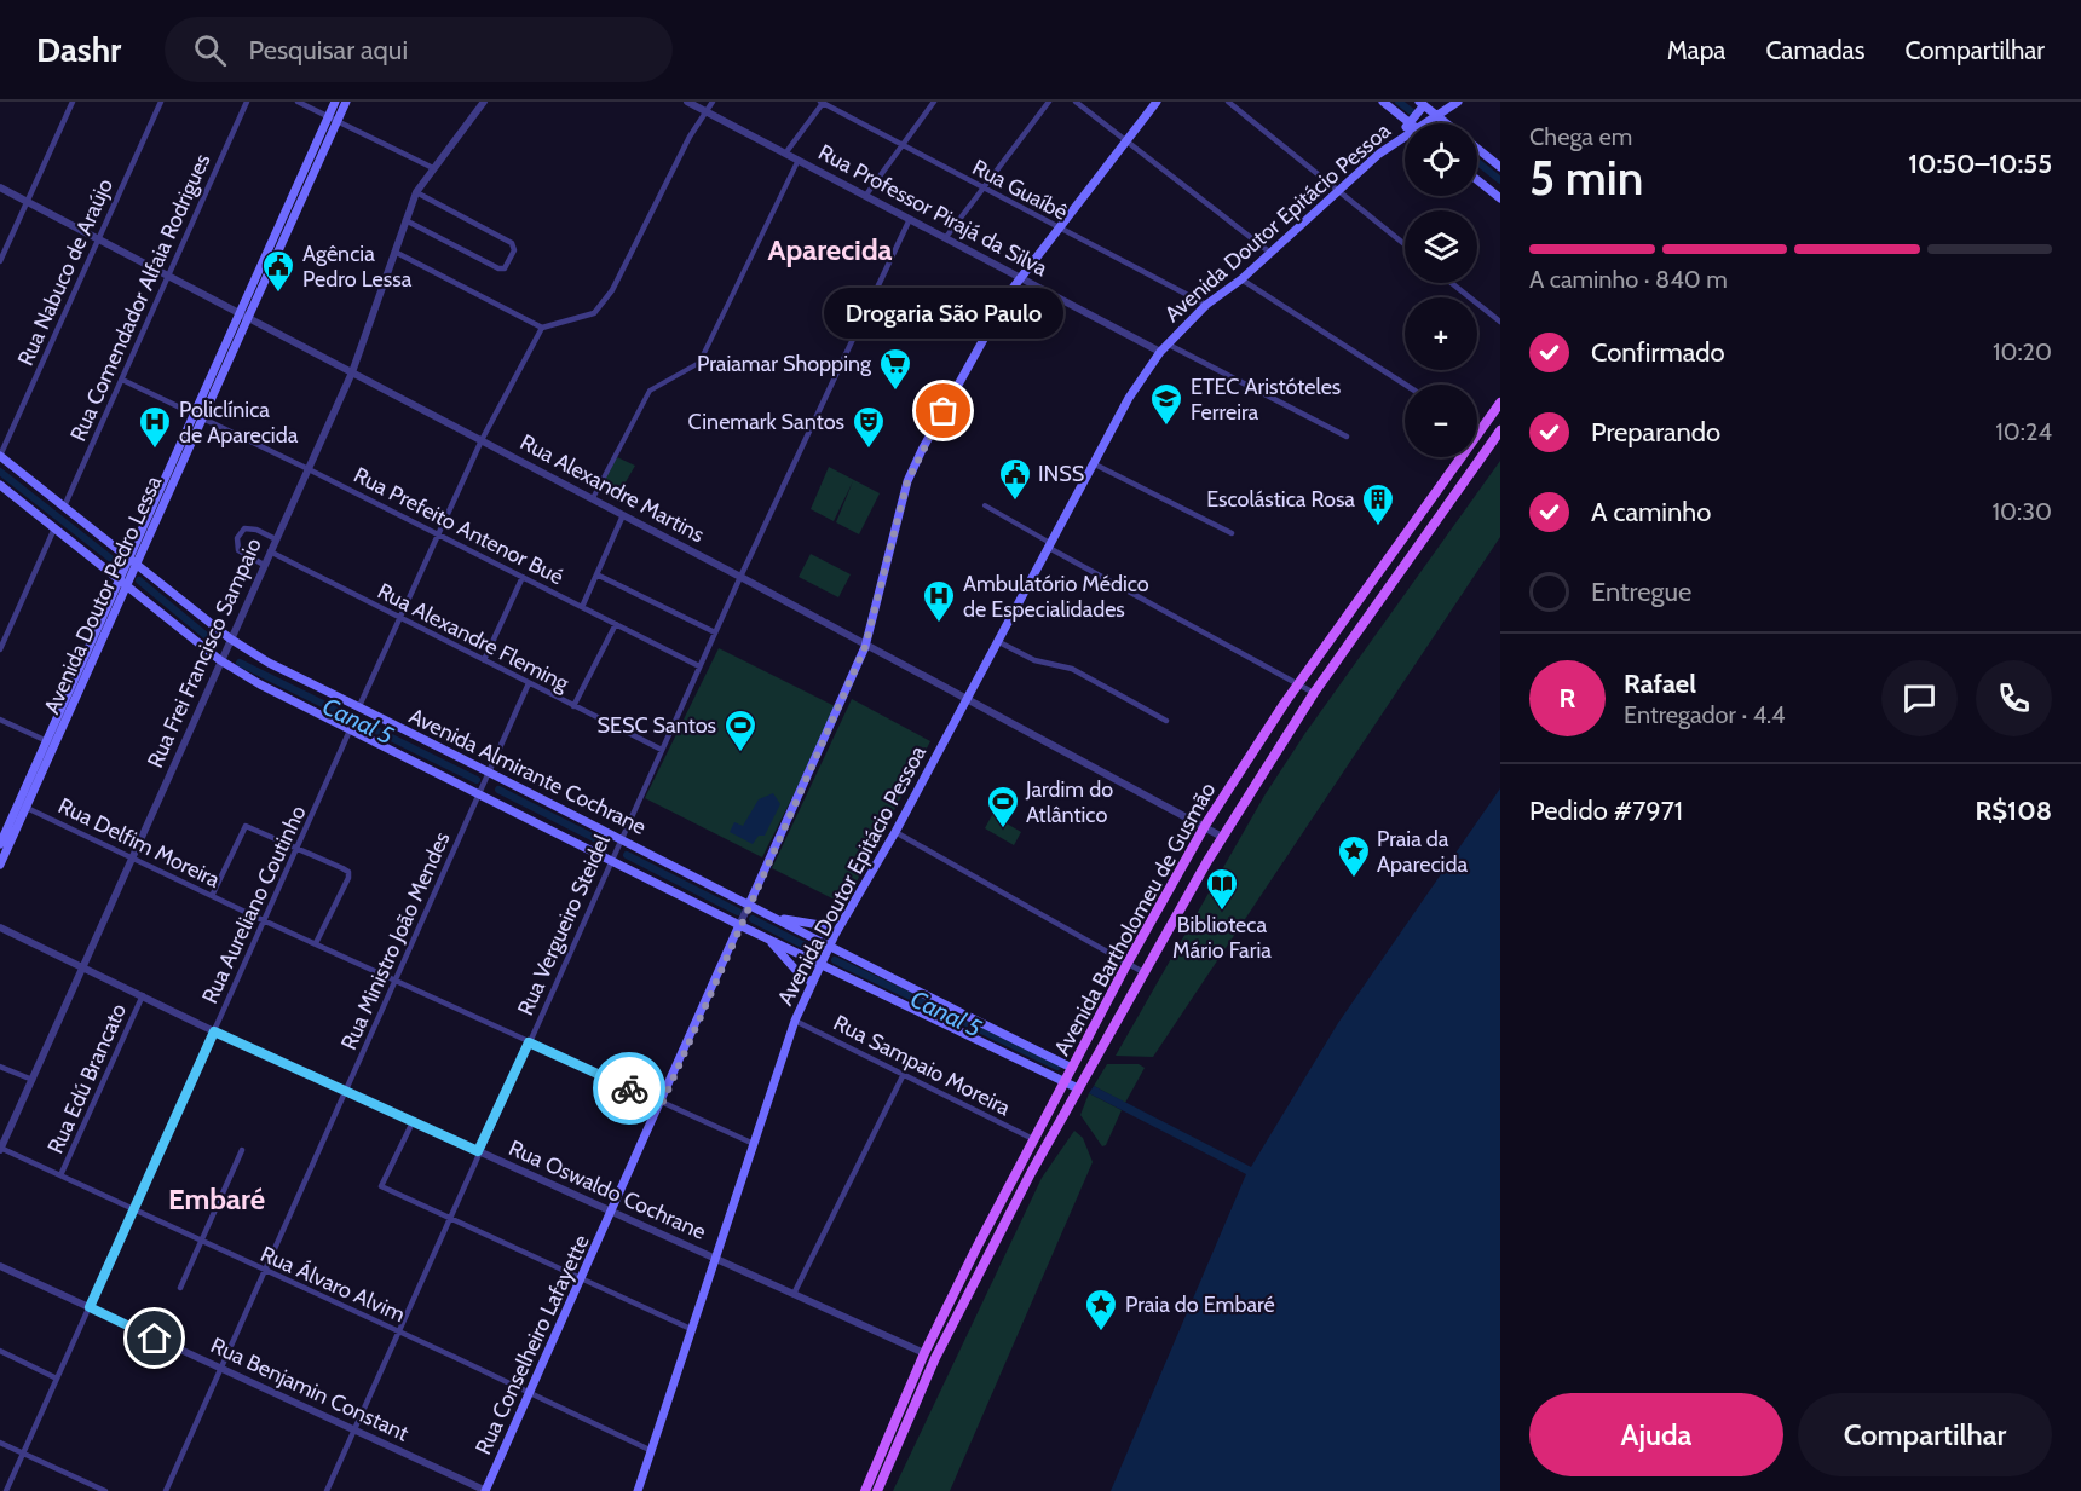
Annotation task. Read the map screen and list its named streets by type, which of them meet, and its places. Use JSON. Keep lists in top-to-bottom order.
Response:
{
  "streets": {
    "main road": [
      "Avenida Doutor Epitácio Pessoa",
      "Avenida Doutor Pedro Lessa",
      "Avenida Almirante Cochrane",
      "Avenida Bartholomeu de Gusmão",
      "Rua Conselheiro Lafayette"
    ],
    "street": [
      "Rua Guaíbê",
      "Rua Professor Pirajá da Silva",
      "Rua Nabuco de Araújo",
      "Rua Comendador Alfaia Rodrigues",
      "Rua Alexandre Martins",
      "Rua Prefeito Antenor Bué",
      "Rua Alexandre Fleming",
      "Rua Frei Francisco Sampaio",
      "Rua Delfim Moreira",
      "Rua Aureliano Coutinho",
      "Rua Vergueiro Steidel",
      "Rua Ministro João Mendes",
      "Rua Sampaio Moreira",
      "Rua Edú Brancato",
      "Rua Oswaldo Cochrane",
      "Rua Álvaro Alvim",
      "Rua Benjamin Constant"
    ]
  },
  "crossings": [
    ["Rua Guaíbê", "Avenida Doutor Epitácio Pessoa"],
    ["Rua Professor Pirajá da Silva", "Avenida Doutor Epitácio Pessoa"],
    ["Rua Professor Pirajá da Silva", "Rua Vergueiro Steidel"],
    ["Avenida Doutor Epitácio Pessoa", "Rua Alexandre Martins"],
    ["Avenida Doutor Epitácio Pessoa", "Avenida Almirante Cochrane"],
    ["Avenida Doutor Epitácio Pessoa", "Rua Delfim Moreira"],
    ["Avenida Doutor Epitácio Pessoa", "Rua Sampaio Moreira"],
    ["Avenida Doutor Epitácio Pessoa", "Rua Oswaldo Cochrane"],
    ["Avenida Doutor Epitácio Pessoa", "Rua Álvaro Alvim"],
    ["Rua Nabuco de Araújo", "Rua Alexandre Martins"],
    ["Rua Nabuco de Araújo", "Avenida Almirante Cochrane"],
    ["Rua Comendador Alfaia Rodrigues", "Rua Alexandre Martins"],
    ["Rua Comendador Alfaia Rodrigues", "Rua Prefeito Antenor Bué"],
    ["Rua Comendador Alfaia Rodrigues", "Avenida Almirante Cochrane"],
    ["Rua Alexandre Martins", "Avenida Doutor Pedro Lessa"],
    ["Rua Alexandre Martins", "Rua Frei Francisco Sampaio"],
    ["Rua Alexandre Martins", "Avenida Bartholomeu de Gusmão"],
    ["Rua Alexandre Martins", "Rua Vergueiro Steidel"],
    ["Rua Prefeito Antenor Bué", "Avenida Doutor Pedro Lessa"],
    ["Rua Prefeito Antenor Bué", "Rua Frei Francisco Sampaio"],
    ["Rua Prefeito Antenor Bué", "Rua Vergueiro Steidel"],
    ["Avenida Doutor Pedro Lessa", "Avenida Almirante Cochrane"],
    ["Avenida Doutor Pedro Lessa", "Rua Delfim Moreira"],
    ["Rua Alexandre Fleming", "Rua Frei Francisco Sampaio"],
    ["Rua Alexandre Fleming", "Rua Vergueiro Steidel"],
    ["Rua Alexandre Fleming", "Rua Ministro João Mendes"],
    ["Rua Frei Francisco Sampaio", "Avenida Almirante Cochrane"],
    ["Rua Frei Francisco Sampaio", "Rua Delfim Moreira"],
    ["Rua Frei Francisco Sampaio", "Rua Oswaldo Cochrane"],
    ["Rua Frei Francisco Sampaio", "Rua Álvaro Alvim"],
    ["Avenida Almirante Cochrane", "Rua Aureliano Coutinho"],
    ["Avenida Almirante Cochrane", "Avenida Bartholomeu de Gusmão"],
    ["Avenida Almirante Cochrane", "Rua Vergueiro Steidel"],
    ["Avenida Almirante Cochrane", "Rua Ministro João Mendes"],
    ["Avenida Almirante Cochrane", "Rua Conselheiro Lafayette"],
    ["Rua Delfim Moreira", "Rua Aureliano Coutinho"],
    ["Rua Delfim Moreira", "Rua Vergueiro Steidel"],
    ["Rua Delfim Moreira", "Rua Ministro João Mendes"],
    ["Rua Delfim Moreira", "Rua Conselheiro Lafayette"],
    ["Rua Aureliano Coutinho", "Rua Oswaldo Cochrane"],
    ["Rua Aureliano Coutinho", "Rua Álvaro Alvim"],
    ["Rua Aureliano Coutinho", "Rua Benjamin Constant"],
    ["Avenida Bartholomeu de Gusmão", "Rua Sampaio Moreira"],
    ["Avenida Bartholomeu de Gusmão", "Rua Oswaldo Cochrane"],
    ["Rua Vergueiro Steidel", "Rua Oswaldo Cochrane"],
    ["Rua Vergueiro Steidel", "Rua Álvaro Alvim"],
    ["Rua Vergueiro Steidel", "Rua Benjamin Constant"],
    ["Rua Ministro João Mendes", "Rua Oswaldo Cochrane"],
    ["Rua Ministro João Mendes", "Rua Álvaro Alvim"],
    ["Rua Ministro João Mendes", "Rua Benjamin Constant"],
    ["Rua Edú Brancato", "Rua Oswaldo Cochrane"],
    ["Rua Edú Brancato", "Rua Álvaro Alvim"],
    ["Rua Oswaldo Cochrane", "Rua Conselheiro Lafayette"],
    ["Rua Álvaro Alvim", "Rua Conselheiro Lafayette"],
    ["Rua Conselheiro Lafayette", "Rua Benjamin Constant"]
  ],
  "districts": ["Aparecida", "Embaré"],
  "water": ["Canal 5"],
  "places": {
    "public building": ["Agência Pedro Lessa", "INSS"],
    "supermarket": ["Praiamar Shopping"],
    "other": ["Drogaria São Paulo"],
    "school or university": ["ETEC Aristóteles Ferreira"],
    "hospital": ["Policlínica de Aparecida", "Ambulatório Médico de Especialidades"],
    "theatre": ["Cinemark Santos"],
    "building": ["Escolástica Rosa"],
    "sports": ["SESC Santos", "Jardim do Atlântico"],
    "place": ["Praia da Aparecida", "Praia do Embaré"],
    "library": ["Biblioteca Mário Faria"]
  },
  "page": {
    "header": "Dashr",
    "search": "Pesquisar aqui",
    "nav": ["Mapa", "Camadas", "Compartilhar"],
    "heading": ["5 min", "Chega em", "10:50–10:55"],
    "panel": [
      "Rafael",
      "Entregador · 4.4",
      "Pedido #7971",
      "R$108"
    ],
    "map_buttons": ["+", "−"],
    "bar": "A caminho · 840 m",
    "bubble": "Drogaria São Paulo",
    "list": [
      ["Confirmado", "10:20"],
      ["Preparando", "10:24"],
      ["A caminho", "10:30"],
      "Entregue"
    ],
    "round": "R",
    "buttons": ["Ajuda", "Compartilhar"]
  }
}
